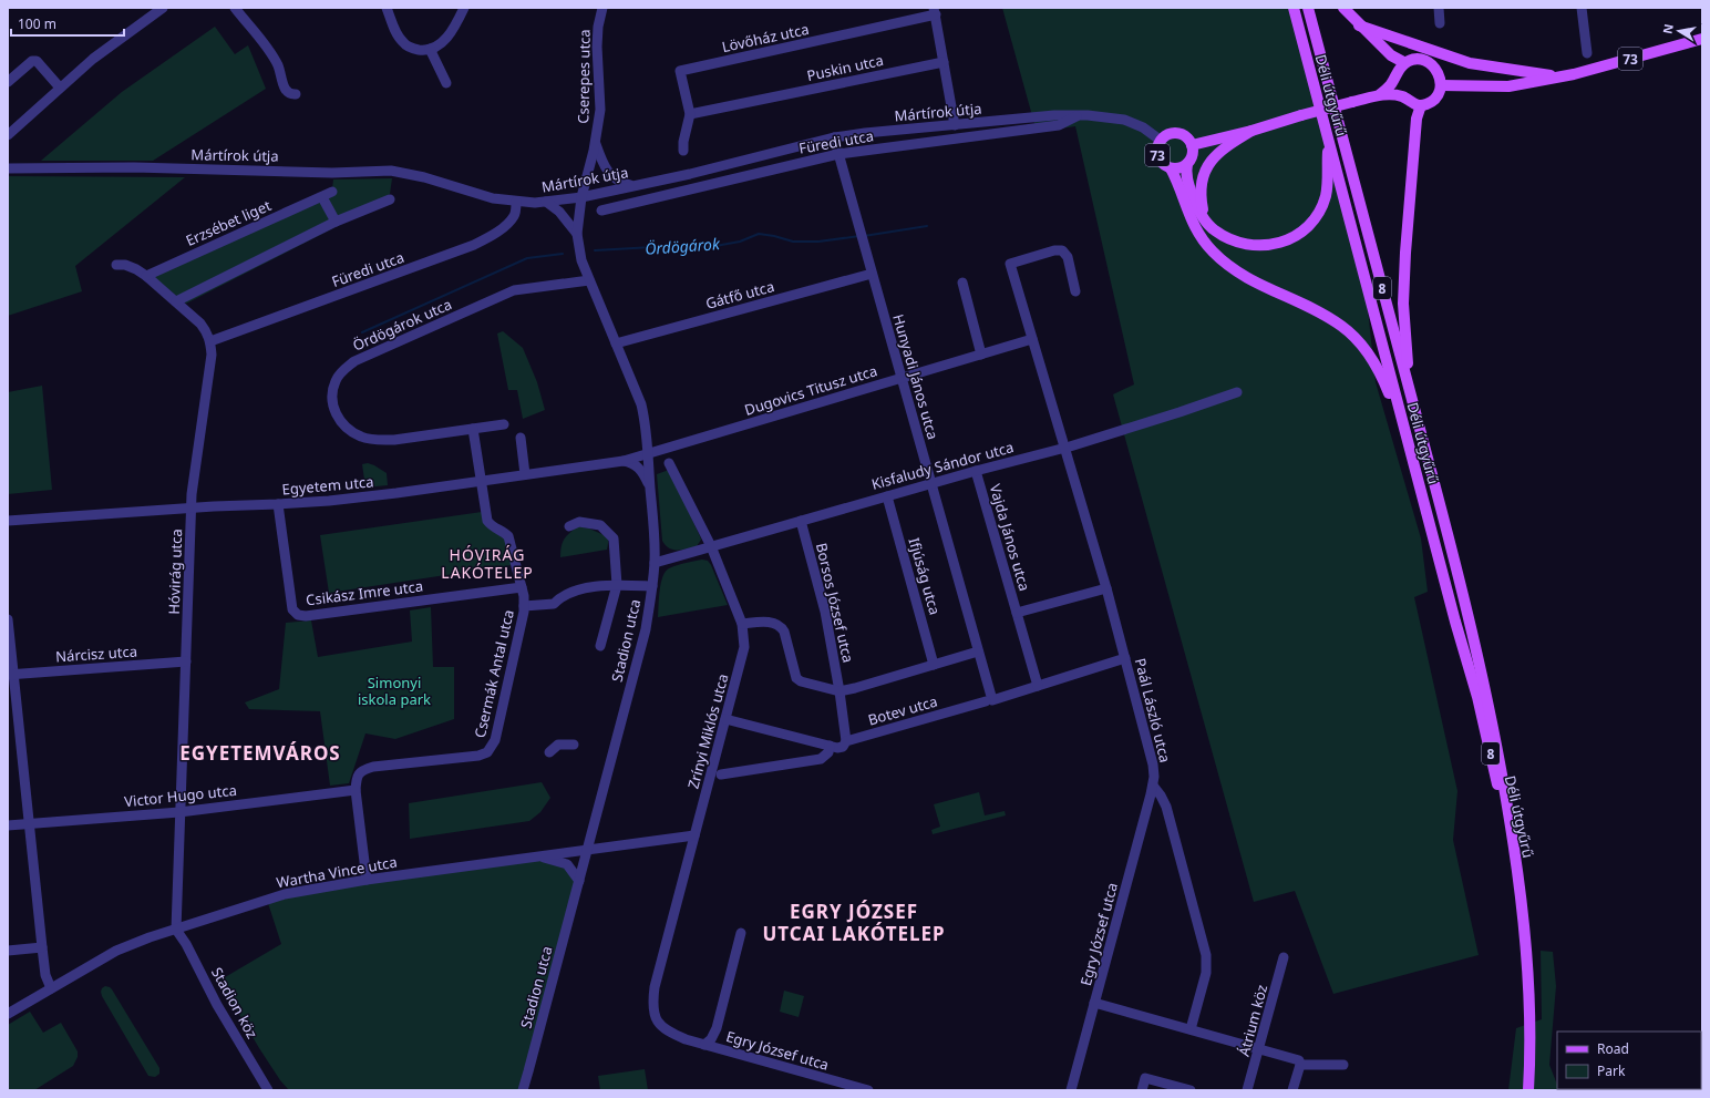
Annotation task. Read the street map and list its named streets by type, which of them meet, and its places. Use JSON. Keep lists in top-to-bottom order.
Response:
{
  "streets": {
    "main road": ["73", "Déli útgyűrű", "8"],
    "street": [
      "Lövőház utca",
      "Puskin utca",
      "Cserepes utca",
      "Mártírok útja",
      "Füredi utca",
      "Erzsébet liget",
      "Gátfő utca",
      "Ördögárok utca",
      "Hunyadi János utca",
      "Dugovics Titusz utca",
      "Kisfaludy Sándor utca",
      "Egyetem utca",
      "Vajda János utca",
      "Hóvirág utca",
      "Ifjúság utca",
      "Csikász Imre utca",
      "Borsos József utca",
      "Stadion utca",
      "Nárcisz utca",
      "Csermák Antal utca",
      "Botev utca",
      "Paál László utca",
      "Zrínyi Miklós utca",
      "Victor Hugo utca",
      "Wartha Vince utca",
      "Egry József utca",
      "Stadion köz",
      "Átrium köz"
    ]
  },
  "crossings": [
    ["Lövőház utca", "Puskin utca"],
    ["73", "Mártírok útja"],
    ["Cserepes utca", "Mártírok útja"],
    ["Cserepes utca", "Stadion utca"],
    ["Mártírok útja", "Füredi utca"],
    ["Mártírok útja", "Hunyadi János utca"],
    ["Mártírok útja", "Stadion utca"],
    ["Füredi utca", "Hunyadi János utca"],
    ["Füredi utca", "Hóvirág utca"],
    ["Gátfő utca", "Hunyadi János utca"],
    ["Gátfő utca", "Stadion utca"],
    ["Ördögárok utca", "Stadion utca"],
    ["Ördögárok utca", "Csermák Antal utca"],
    ["Hunyadi János utca", "Dugovics Titusz utca"],
    ["Hunyadi János utca", "Kisfaludy Sándor utca"],
    ["Hunyadi János utca", "Botev utca"],
    ["Dugovics Titusz utca", "Egyetem utca"],
    ["Dugovics Titusz utca", "Stadion utca"],
    ["Kisfaludy Sándor utca", "Vajda János utca"],
    ["Kisfaludy Sándor utca", "Ifjúság utca"],
    ["Kisfaludy Sándor utca", "Borsos József utca"],
    ["Kisfaludy Sándor utca", "Stadion utca"],
    ["Kisfaludy Sándor utca", "Paál László utca"],
    ["Kisfaludy Sándor utca", "Zrínyi Miklós utca"],
    ["Egyetem utca", "Hóvirág utca"],
    ["Egyetem utca", "Csikász Imre utca"],
    ["Egyetem utca", "Stadion utca"],
    ["Egyetem utca", "Csermák Antal utca"],
    ["Vajda János utca", "Botev utca"],
    ["Vajda János utca", "Paál László utca"],
    ["Hóvirág utca", "Nárcisz utca"],
    ["Hóvirág utca", "Victor Hugo utca"],
    ["Hóvirág utca", "Wartha Vince utca"],
    ["Hóvirág utca", "Stadion köz"],
    ["Csikász Imre utca", "Csermák Antal utca"],
    ["Borsos József utca", "Botev utca"],
    ["Stadion utca", "Wartha Vince utca"],
    ["Csermák Antal utca", "Victor Hugo utca"],
    ["Csermák Antal utca", "Wartha Vince utca"],
    ["Botev utca", "Paál László utca"],
    ["Botev utca", "Zrínyi Miklós utca"],
    ["Paál László utca", "Egry József utca"],
    ["Zrínyi Miklós utca", "Wartha Vince utca"],
    ["Zrínyi Miklós utca", "Egry József utca"],
    ["Wartha Vince utca", "Stadion köz"]
  ],
  "districts": ["HÓVIRÁG LAKÓTELEP", "EGYETEMVÁROS", "EGRY JÓZSEF UTCAI LAKÓTELEP"],
  "water": ["Ördögárok"],
  "parks": ["Simonyi iskola park"],
  "legend": ["Road", "Park"],
  "scale_bar": "100 m",
  "north": "left"
}
